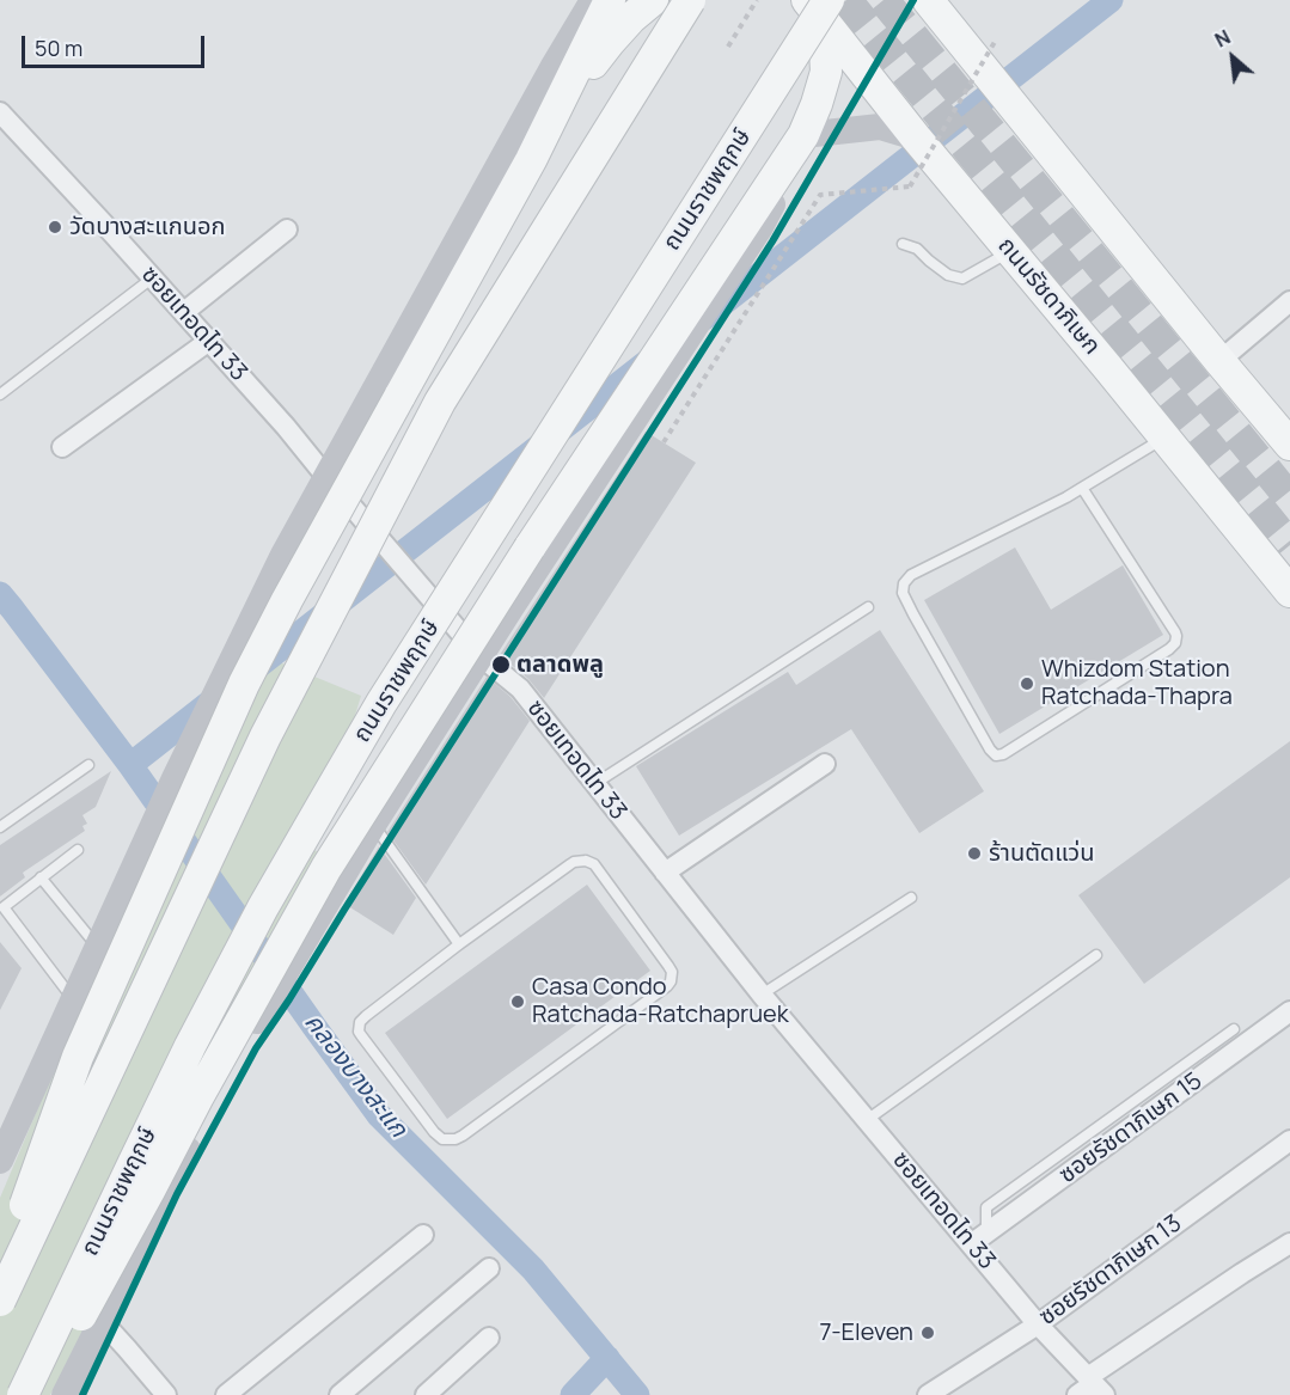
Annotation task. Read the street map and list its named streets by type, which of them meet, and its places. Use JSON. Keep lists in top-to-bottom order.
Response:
{
  "streets": {
    "main road": ["ถนนราชพฤกษ์", "ถนนรัชดาภิเษก"],
    "street": ["ซอยเทอดไท 33", "ซอยรัชดาภิเษก 15", "ซอยรัชดาภิเษก 13"]
  },
  "crossings": [
    ["ถนนราชพฤกษ์", "ซอยเทอดไท 33"],
    ["ซอยเทอดไท 33", "ซอยรัชดาภิเษก 15"],
    ["ซอยเทอดไท 33", "ซอยรัชดาภิเษก 13"]
  ],
  "water": ["คลองบางสะแก"],
  "places": [
    "วัดบางสะแกนอก",
    "ตลาดพลู",
    "Whizdom Station Ratchada-Thapra",
    "ร้านตัดแว่น",
    "Casa Condo Ratchada-Ratchapruek",
    "7-Eleven"
  ],
  "scale_bar": "50 m",
  "north": "top left"
}
